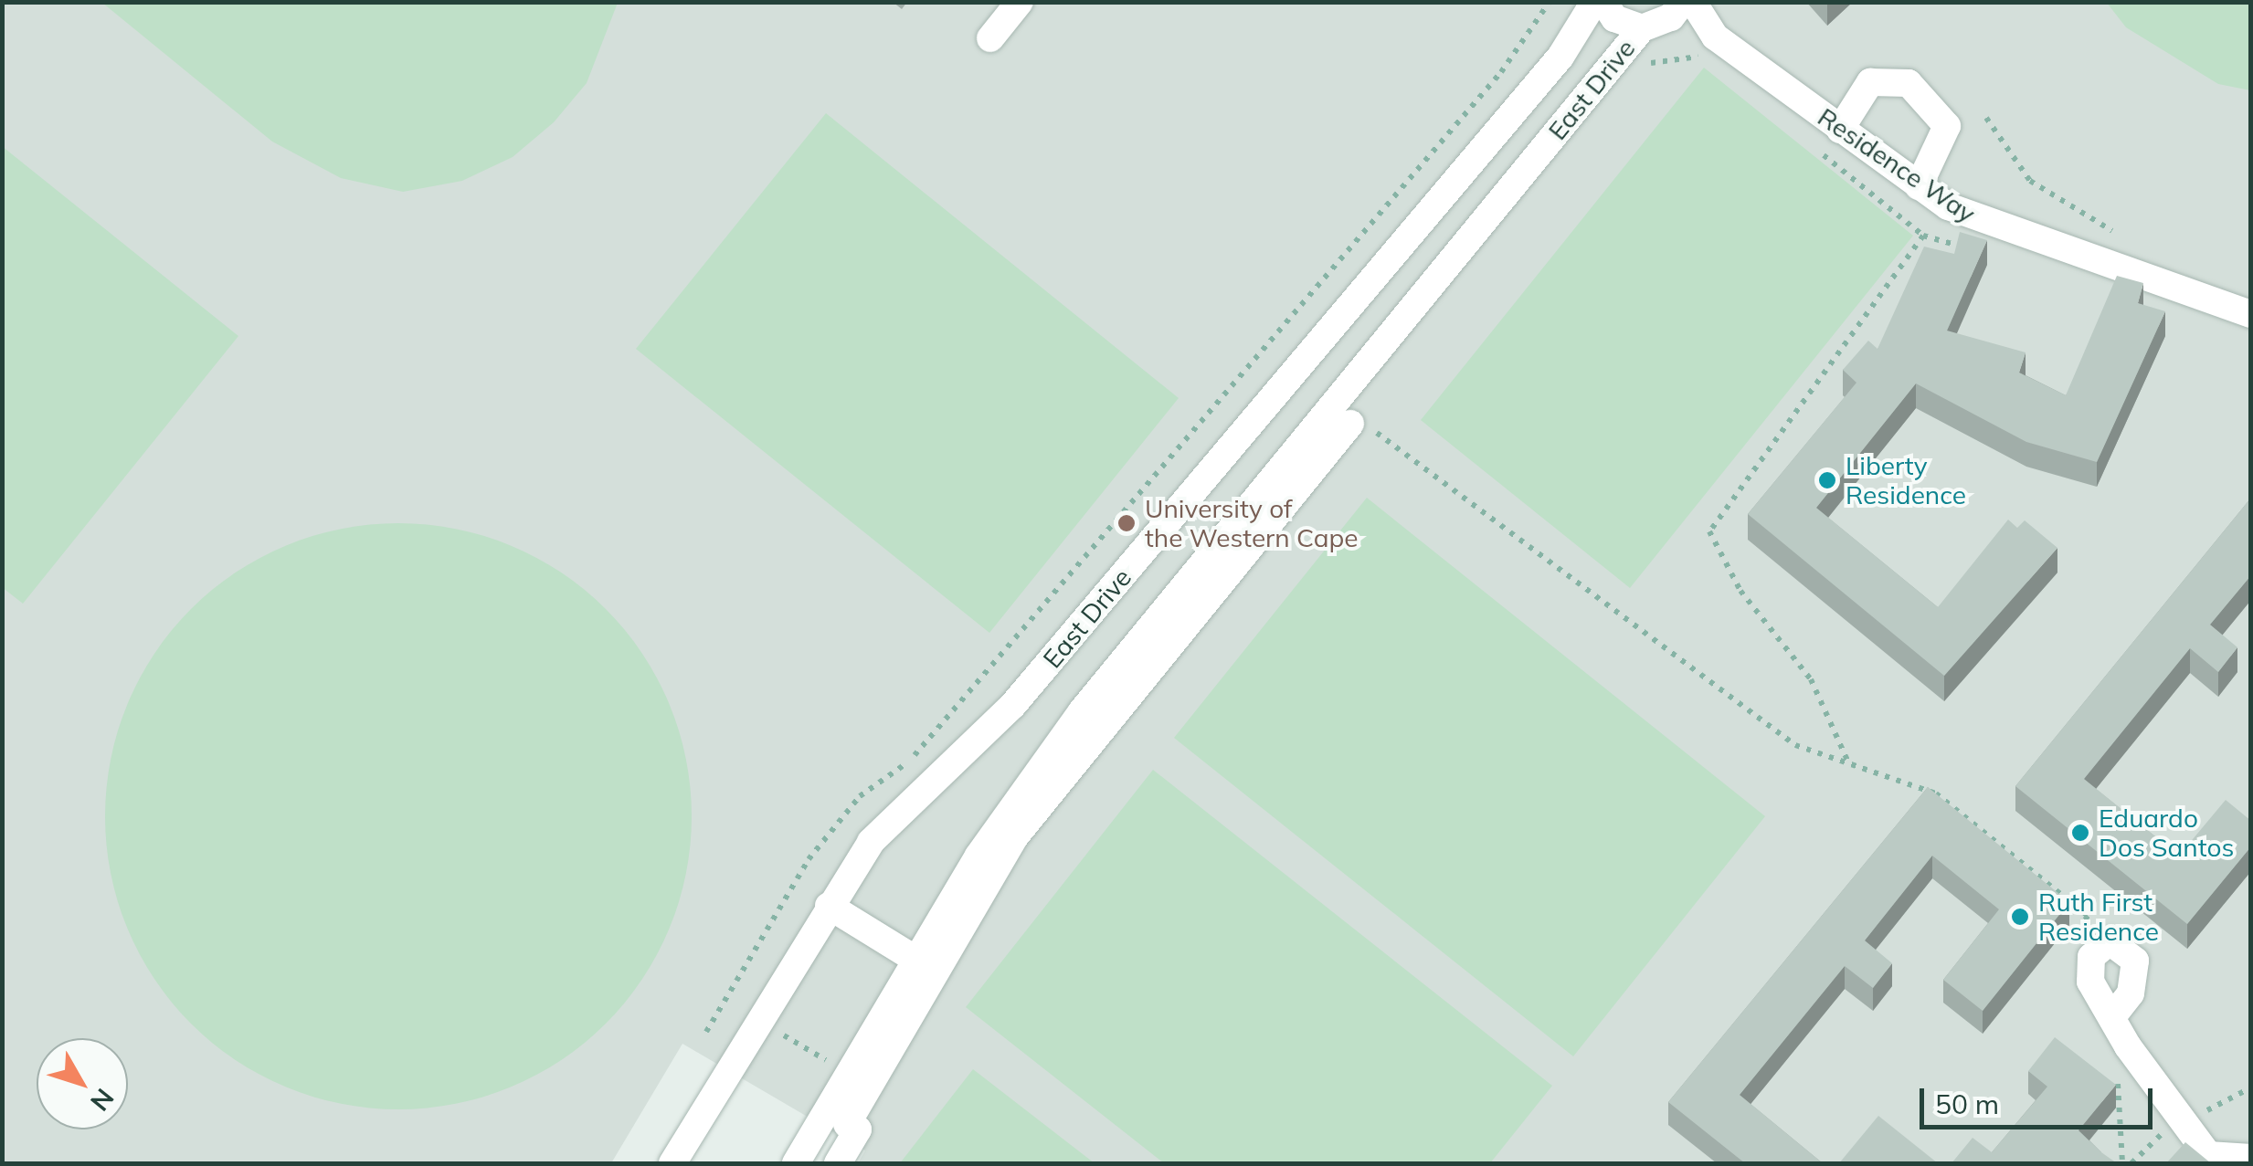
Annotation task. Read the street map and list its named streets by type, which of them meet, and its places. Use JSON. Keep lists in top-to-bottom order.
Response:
{
  "streets": {
    "street": ["East Drive", "Residence Way"]
  },
  "crossings": [
    ["East Drive", "Residence Way"]
  ],
  "places": [
    "Liberty Residence",
    "University of the Western Cape",
    "Eduardo Dos Santos",
    "Ruth First Residence"
  ],
  "scale_bar": "50 m",
  "north": "bottom right"
}
